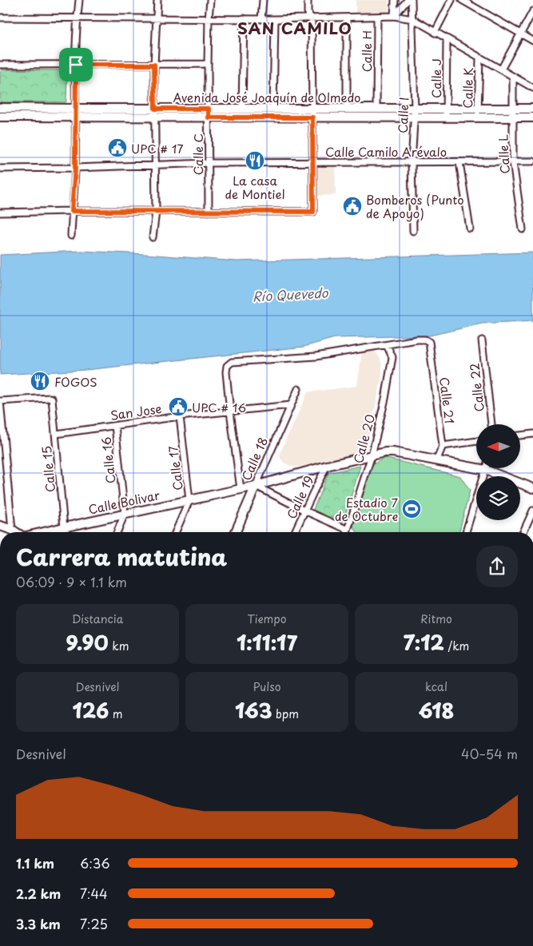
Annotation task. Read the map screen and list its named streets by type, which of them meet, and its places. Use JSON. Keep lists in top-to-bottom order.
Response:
{
  "streets": {
    "main road": ["Avenida José Joaquín de Olmedo", "Calle 18", "Calle Bolivar"],
    "street": [
      "Calle H",
      "Calle J",
      "Calle K",
      "Calle I",
      "Calle Camilo Arévalo",
      "Calle C",
      "Calle L",
      "Calle 22",
      "Calle 21",
      "San Jose",
      "Calle 20",
      "Calle 16",
      "Calle 17",
      "Calle 15",
      "Calle 19"
    ]
  },
  "crossings": [
    ["Calle H", "Avenida José Joaquín de Olmedo"],
    ["Calle J", "Avenida José Joaquín de Olmedo"],
    ["Calle K", "Avenida José Joaquín de Olmedo"],
    ["Avenida José Joaquín de Olmedo", "Calle I"],
    ["Avenida José Joaquín de Olmedo", "Calle C"],
    ["Avenida José Joaquín de Olmedo", "Calle L"],
    ["Calle I", "Calle Camilo Arévalo"],
    ["Calle Camilo Arévalo", "Calle C"],
    ["Calle Camilo Arévalo", "Calle L"],
    ["Calle 21", "Calle 20"],
    ["Calle 21", "Calle Bolivar"],
    ["San Jose", "Calle 18"],
    ["San Jose", "Calle 16"],
    ["San Jose", "Calle 17"],
    ["San Jose", "Calle 15"],
    ["Calle 20", "Calle Bolivar"],
    ["Calle 18", "Calle Bolivar"],
    ["Calle 16", "Calle Bolivar"],
    ["Calle 17", "Calle Bolivar"],
    ["Calle 15", "Calle Bolivar"],
    ["Calle 19", "Calle Bolivar"]
  ],
  "districts": ["SAN CAMILO"],
  "water": ["Río Quevedo"],
  "places": {
    "public building": ["UPC # 17", "Bomberos (Punto de Apoyo)", "UPC # 16"],
    "restaurant": ["La casa de Montiel", "FOGOS"],
    "sports": ["Estadio 7 de Octubre"]
  },
  "north": "left",
  "page": {
    "heading": ["Carrera matutina", "06:09 · 9 × 1.1 km"],
    "stats": [
      ["Distancia", "9.90 km"],
      ["Tiempo", "1:11:17"],
      ["Ritmo", "7:12 /km"],
      ["Desnivel", "126 m"],
      ["Pulso", "163 bpm"],
      ["kcal", "618"]
    ],
    "chart": ["Desnivel", "40–54 m"],
    "list": [
      {
        "name": "1.1 km",
        "note": "6:36"
      },
      {
        "name": "2.2 km",
        "note": "7:44"
      },
      {
        "name": "3.3 km",
        "note": "7:25"
      }
    ]
  }
}
